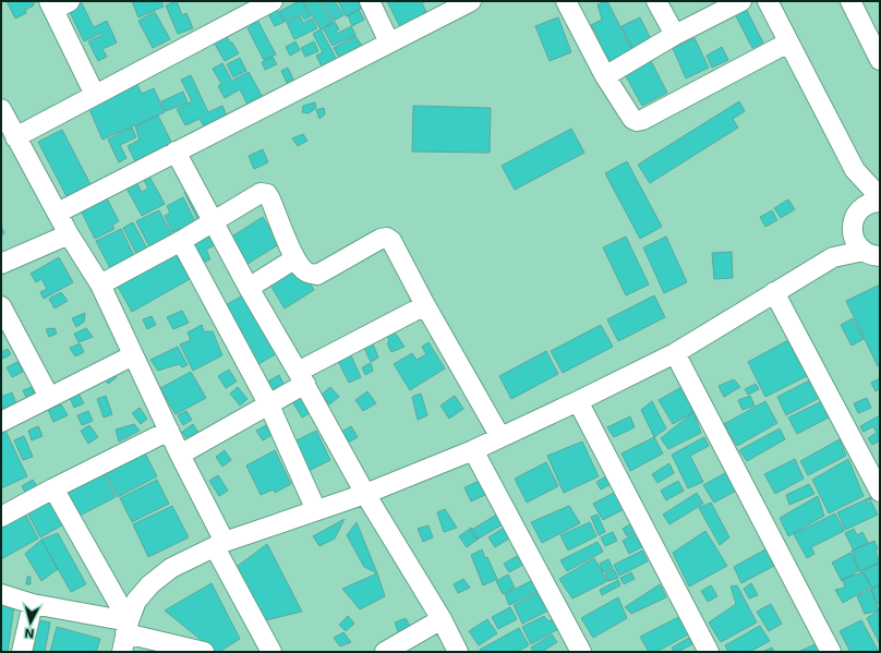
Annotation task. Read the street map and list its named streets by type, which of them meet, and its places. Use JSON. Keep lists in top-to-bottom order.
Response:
{
  "north": "bottom"
}
